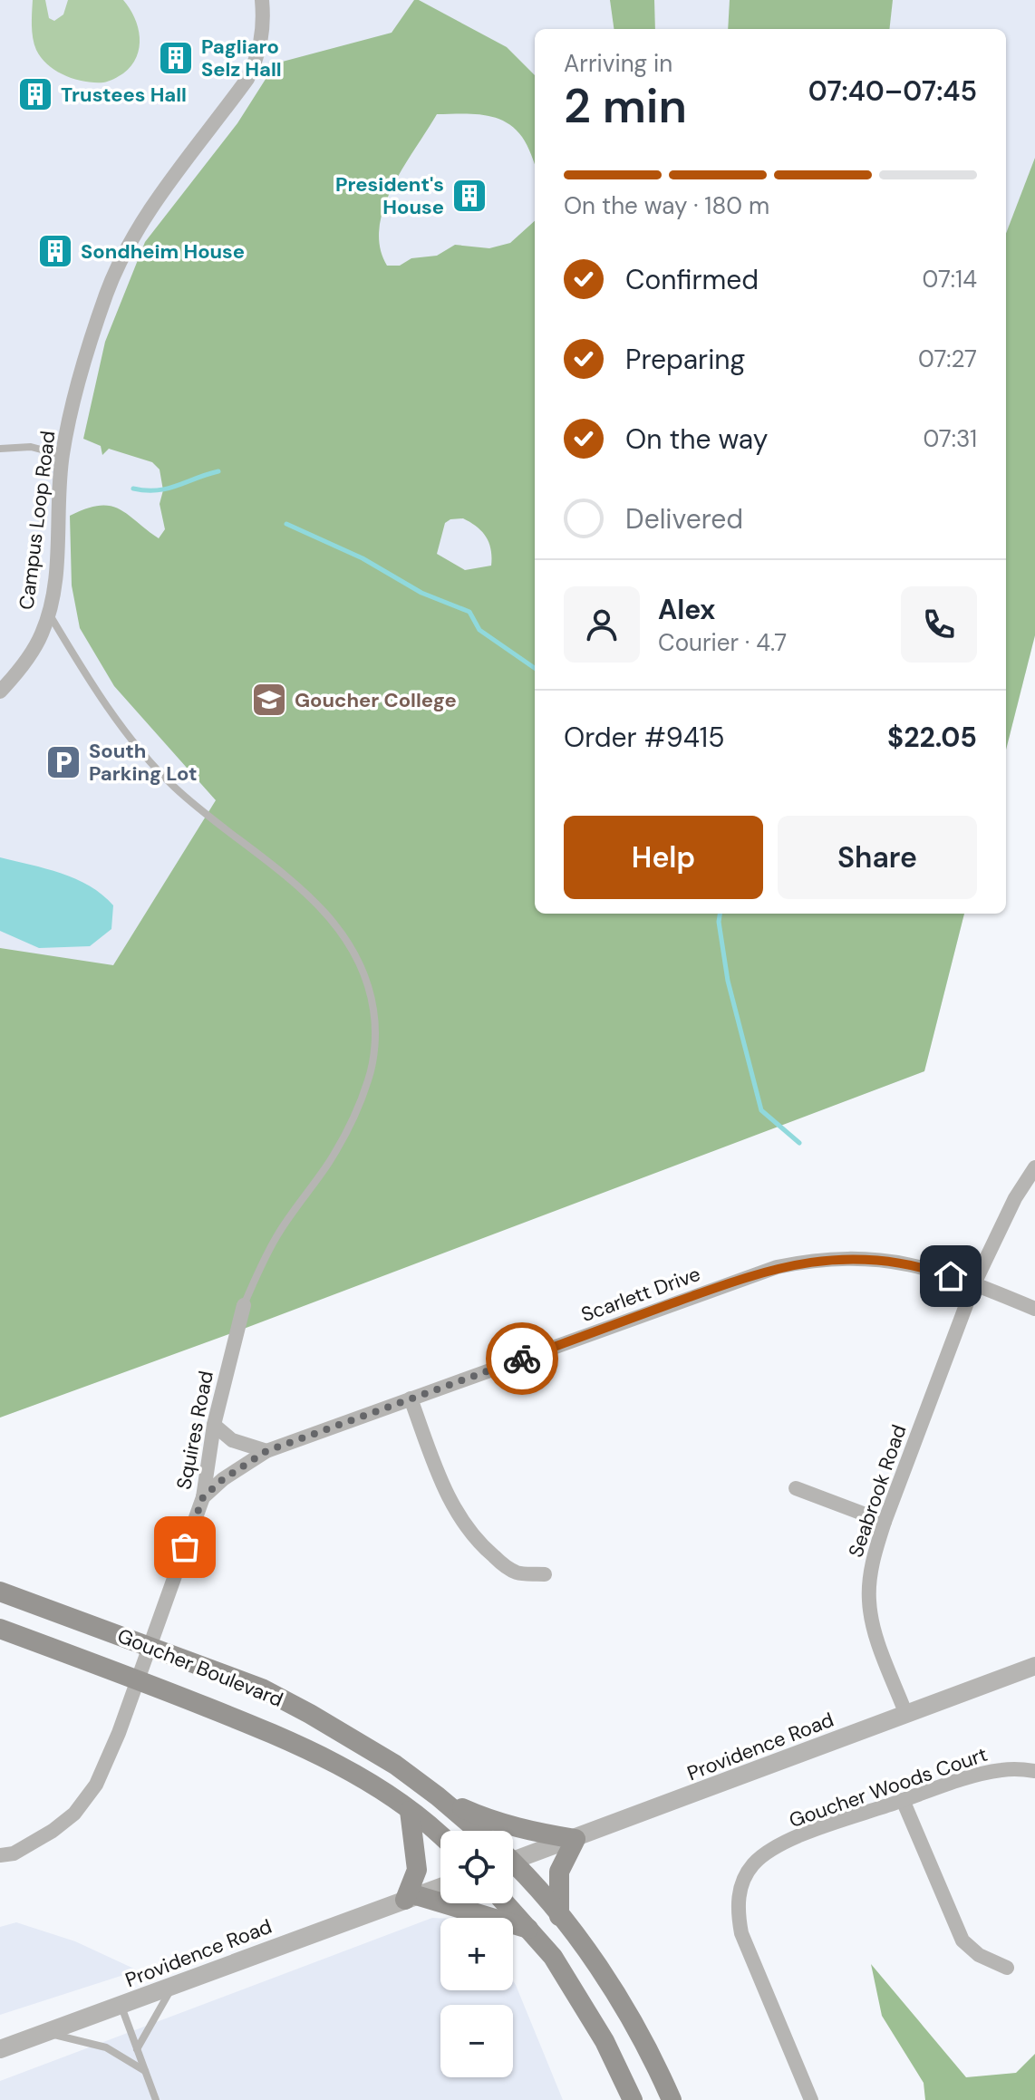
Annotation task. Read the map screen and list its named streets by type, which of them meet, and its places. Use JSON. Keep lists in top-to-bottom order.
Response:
{
  "streets": {
    "main road": ["Goucher Boulevard"],
    "street": [
      "Campus Loop Road",
      "Scarlett Drive",
      "Squires Road",
      "Seabrook Road",
      "Providence Road",
      "Goucher Woods Court"
    ]
  },
  "crossings": [
    ["Scarlett Drive", "Squires Road"],
    ["Scarlett Drive", "Seabrook Road"],
    ["Squires Road", "Goucher Boulevard"],
    ["Seabrook Road", "Providence Road"]
  ],
  "places": {
    "building": [
      "Pagliaro Selz Hall",
      "Trustees Hall",
      "President's House",
      "Sondheim House"
    ],
    "school or university": ["Goucher College"],
    "parking": ["South Parking Lot"]
  },
  "page": {
    "heading": ["2 min", "Arriving in", "07:40–07:45"],
    "panel": [
      "Alex",
      "Courier · 4.7",
      "Order #9415",
      "$22.05"
    ],
    "bar": "On the way · 180 m",
    "list": [
      ["Confirmed", "07:14"],
      ["Preparing", "07:27"],
      ["On the way", "07:31"],
      "Delivered"
    ],
    "buttons": ["Help", "Share"],
    "map_buttons": ["+", "−"]
  }
}
